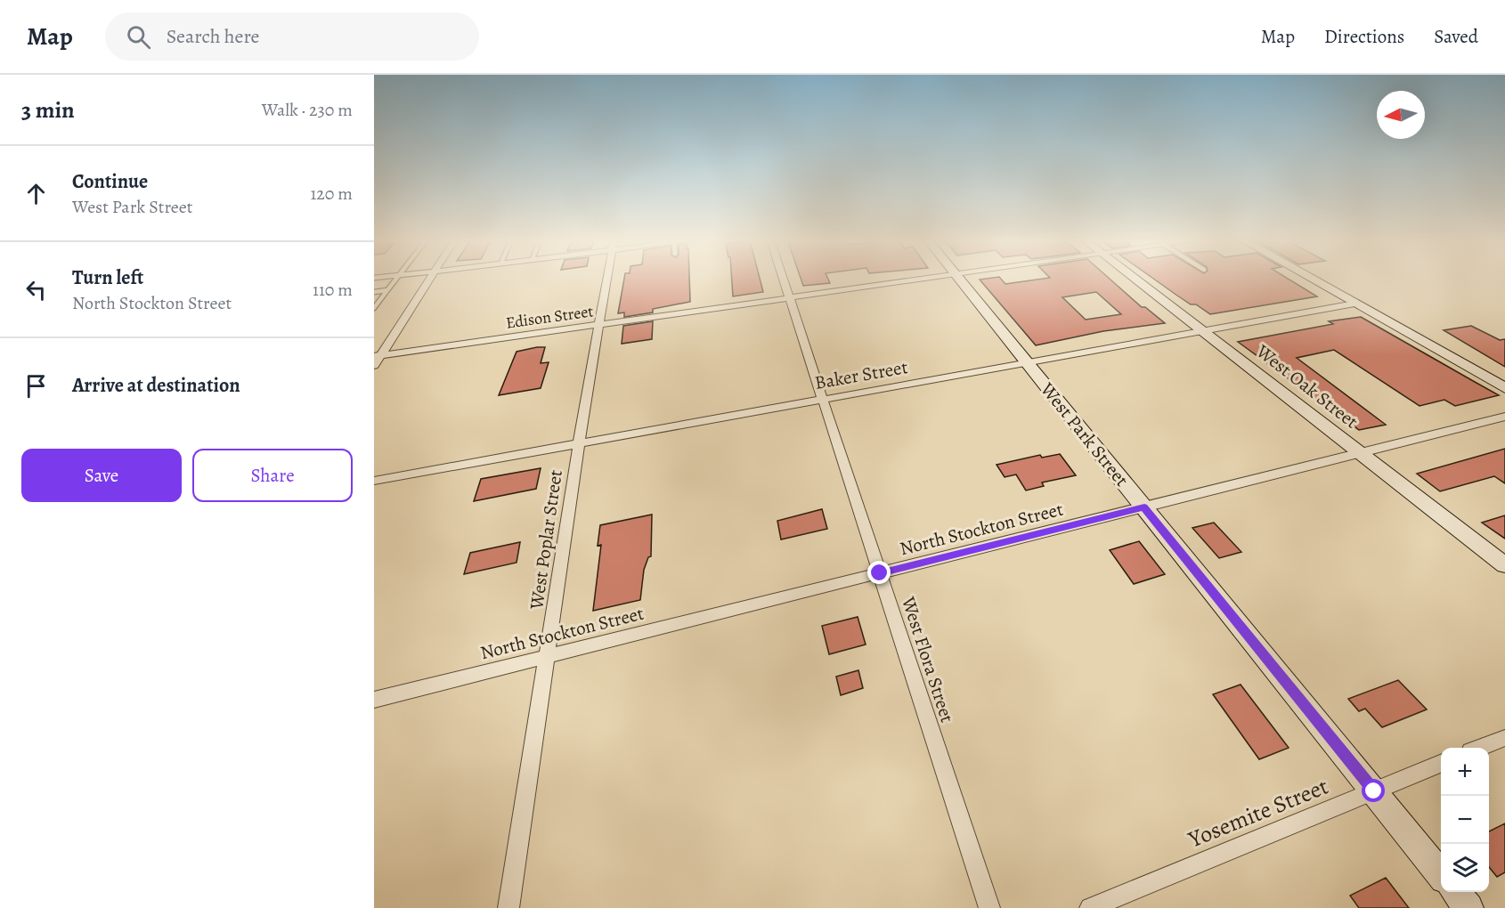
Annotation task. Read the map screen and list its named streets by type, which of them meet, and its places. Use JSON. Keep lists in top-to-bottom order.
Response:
{
  "streets": {
    "street": [
      "Edison Street",
      "Baker Street",
      "West Oak Street",
      "West Park Street",
      "North Stockton Street",
      "West Poplar Street",
      "West Flora Street",
      "Yosemite Street"
    ]
  },
  "crossings": [
    ["Edison Street", "West Poplar Street"],
    ["Edison Street", "West Flora Street"],
    ["Baker Street", "West Oak Street"],
    ["Baker Street", "West Park Street"],
    ["Baker Street", "West Poplar Street"],
    ["Baker Street", "West Flora Street"],
    ["West Oak Street", "North Stockton Street"],
    ["West Park Street", "North Stockton Street"],
    ["West Park Street", "Yosemite Street"],
    ["North Stockton Street", "West Poplar Street"],
    ["North Stockton Street", "West Flora Street"]
  ],
  "north": "left",
  "page": {
    "header": "Map",
    "search": "Search here",
    "nav": ["Map", "Directions", "Saved"],
    "heading": ["3 min", "Walk · 230 m"],
    "list": [
      ["Continue", "West Park Street", "120 m"],
      ["Turn left", "North Stockton Street", "110 m"],
      "Arrive at destination"
    ],
    "buttons": ["Save", "Share"],
    "map_buttons": ["+", "−"]
  }
}
